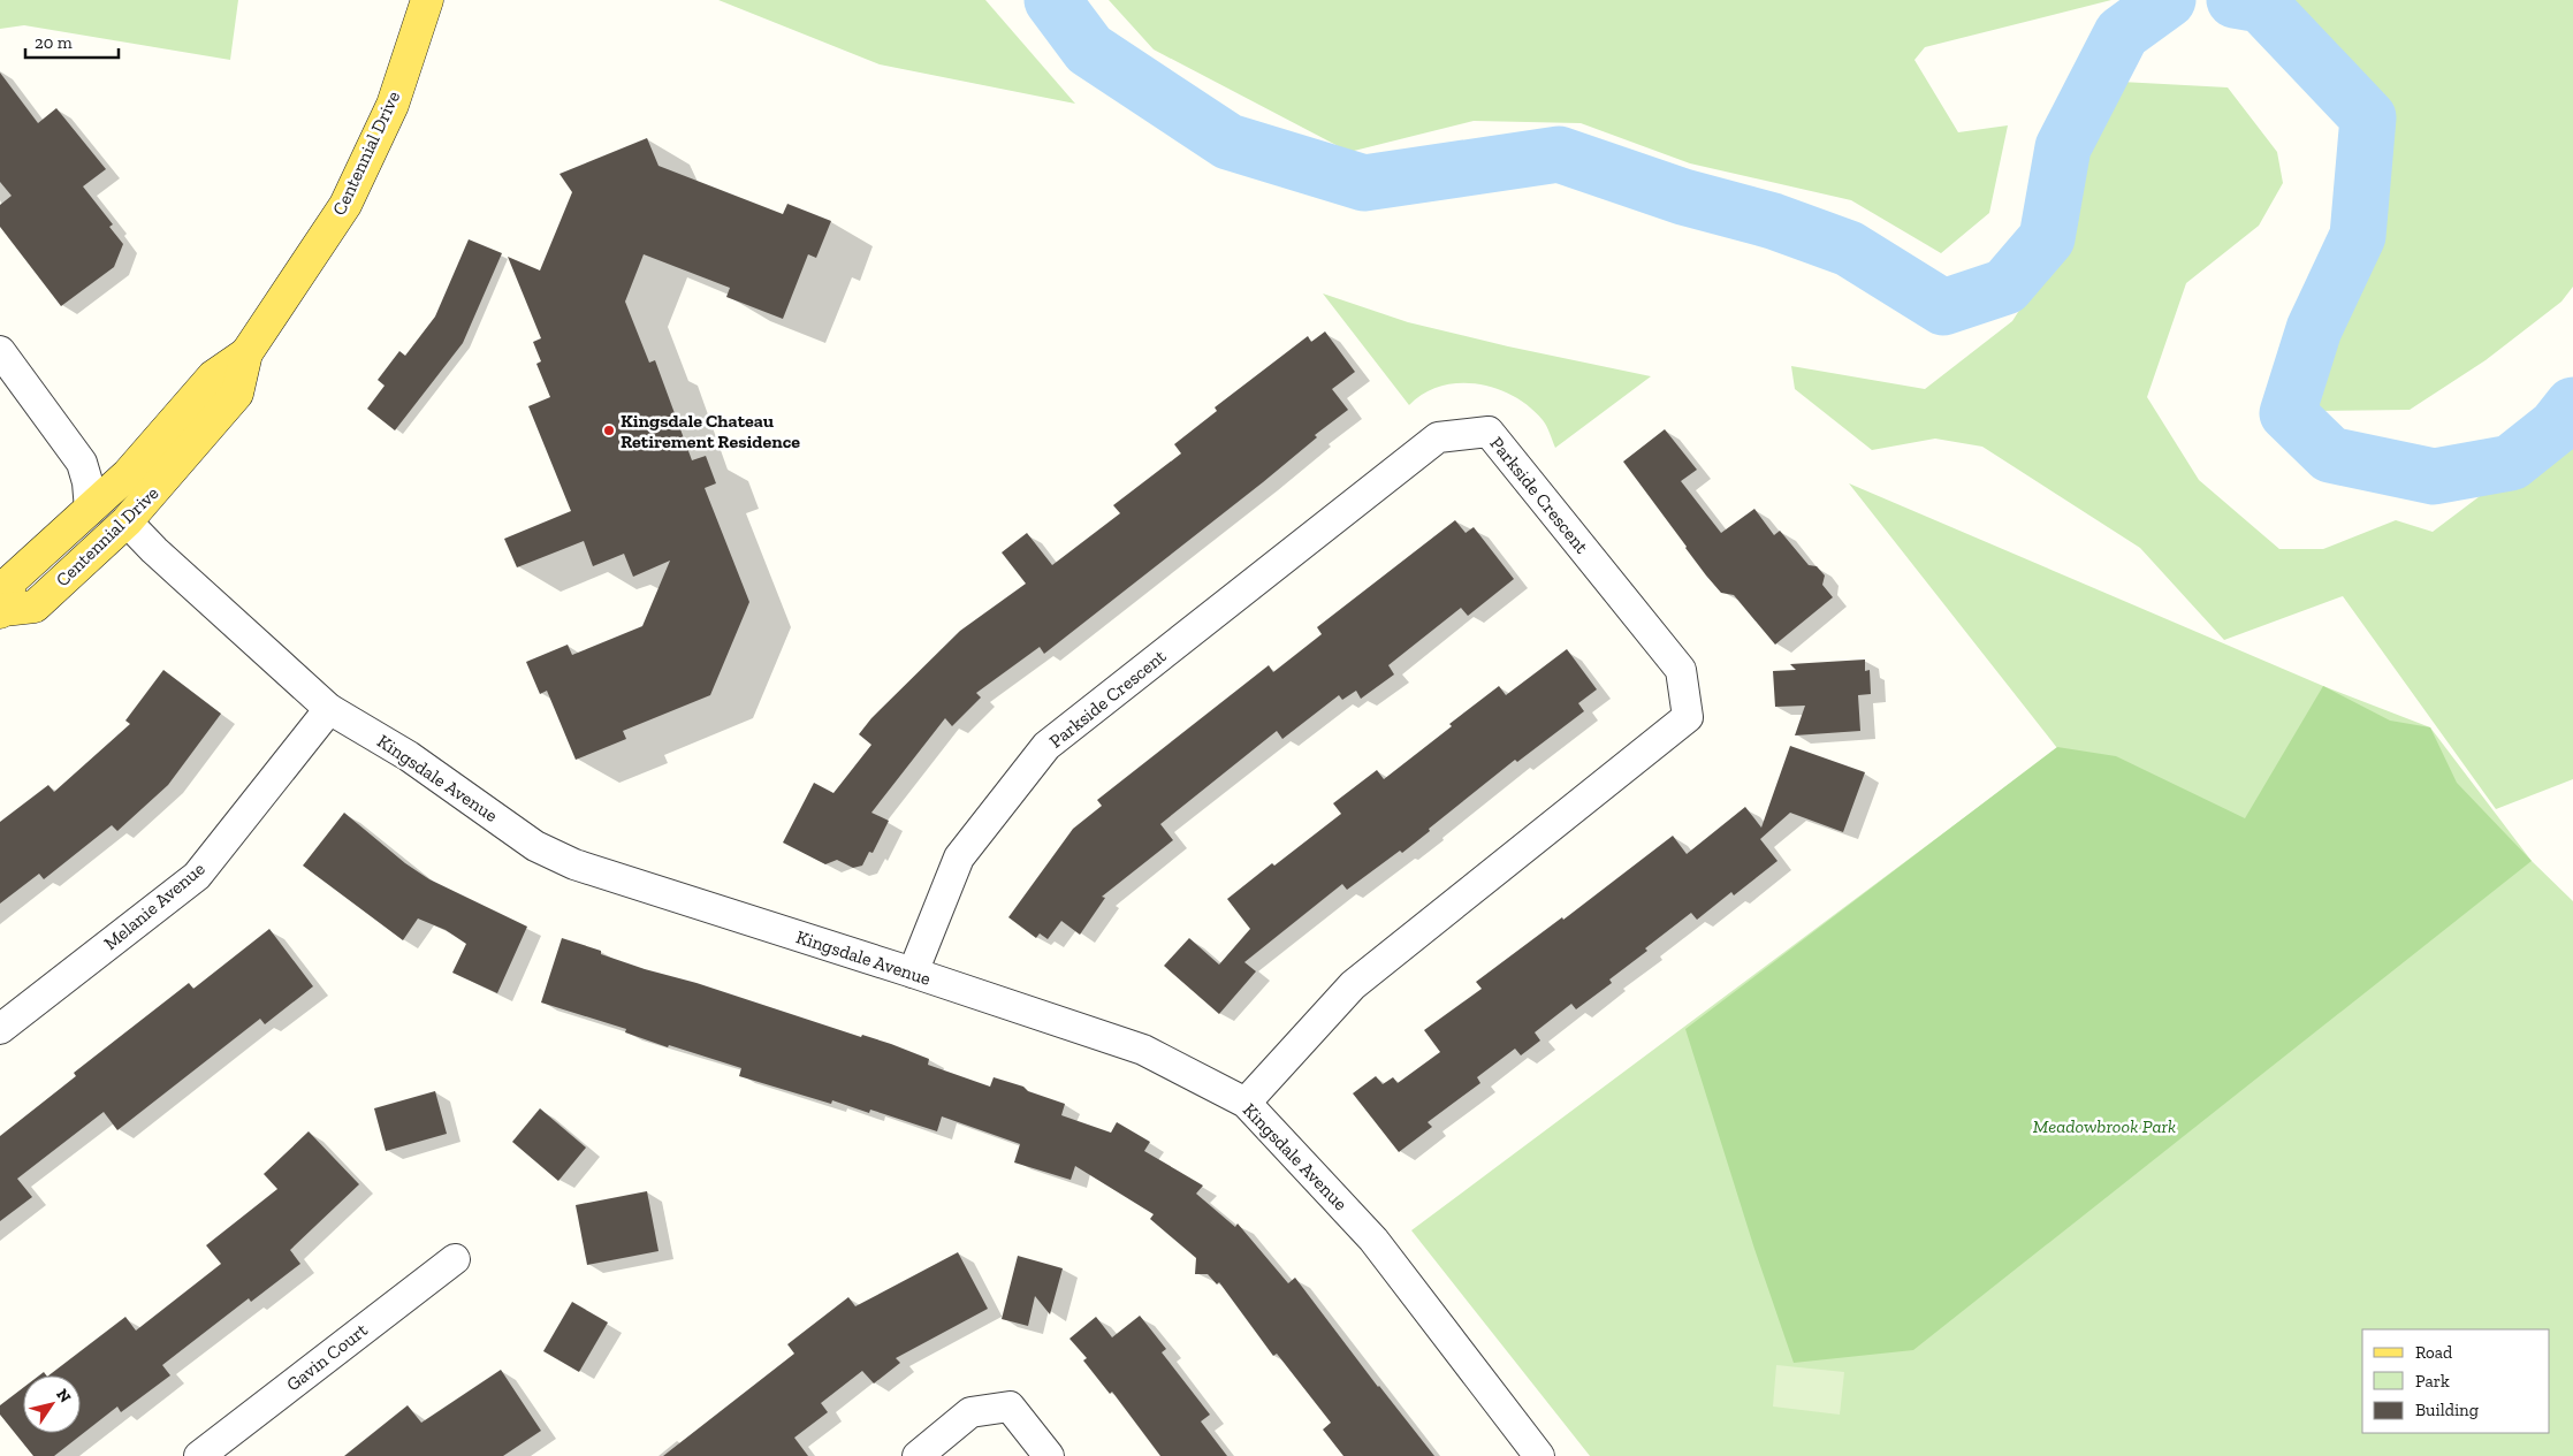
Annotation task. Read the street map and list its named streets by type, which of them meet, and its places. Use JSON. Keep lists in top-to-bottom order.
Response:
{
  "streets": {
    "main road": ["Centennial Drive"],
    "street": [
      "Parkside Crescent",
      "Kingsdale Avenue",
      "Melanie Avenue",
      "Gavin Court"
    ]
  },
  "crossings": [
    ["Centennial Drive", "Kingsdale Avenue"],
    ["Parkside Crescent", "Kingsdale Avenue"],
    ["Kingsdale Avenue", "Melanie Avenue"]
  ],
  "parks": ["Meadowbrook Park"],
  "places": ["Kingsdale Chateau Retirement Residence"],
  "legend": ["Road", "Park", "Building"],
  "scale_bar": "20 m",
  "north": "top right"
}
